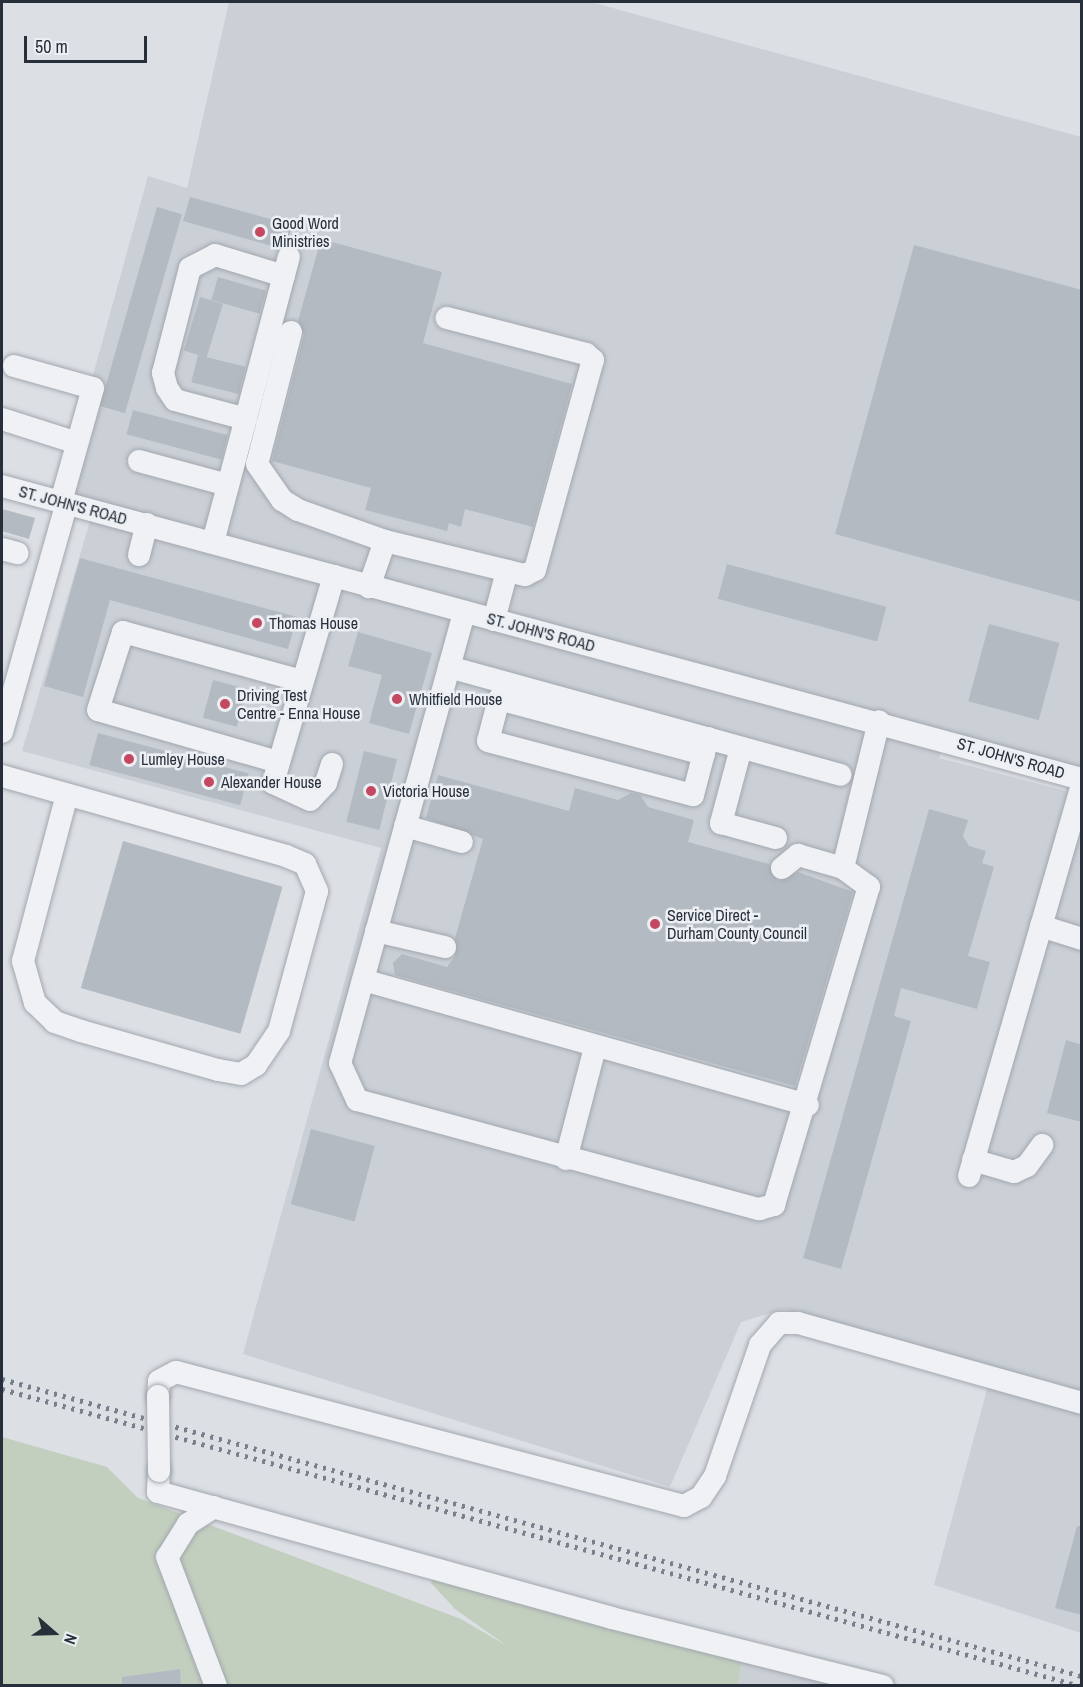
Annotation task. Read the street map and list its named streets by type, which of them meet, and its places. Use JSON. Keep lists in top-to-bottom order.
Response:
{
  "streets": {
    "street": ["ST. JOHN'S ROAD"]
  },
  "places": [
    "Good Word Ministries",
    "Thomas House",
    "Whitfield House",
    "Driving Test Centre - Enna House",
    "Lumley House",
    "Alexander House",
    "Victoria House",
    "Service Direct - Durham County Council"
  ],
  "scale_bar": "50 m",
  "north": "right"
}
